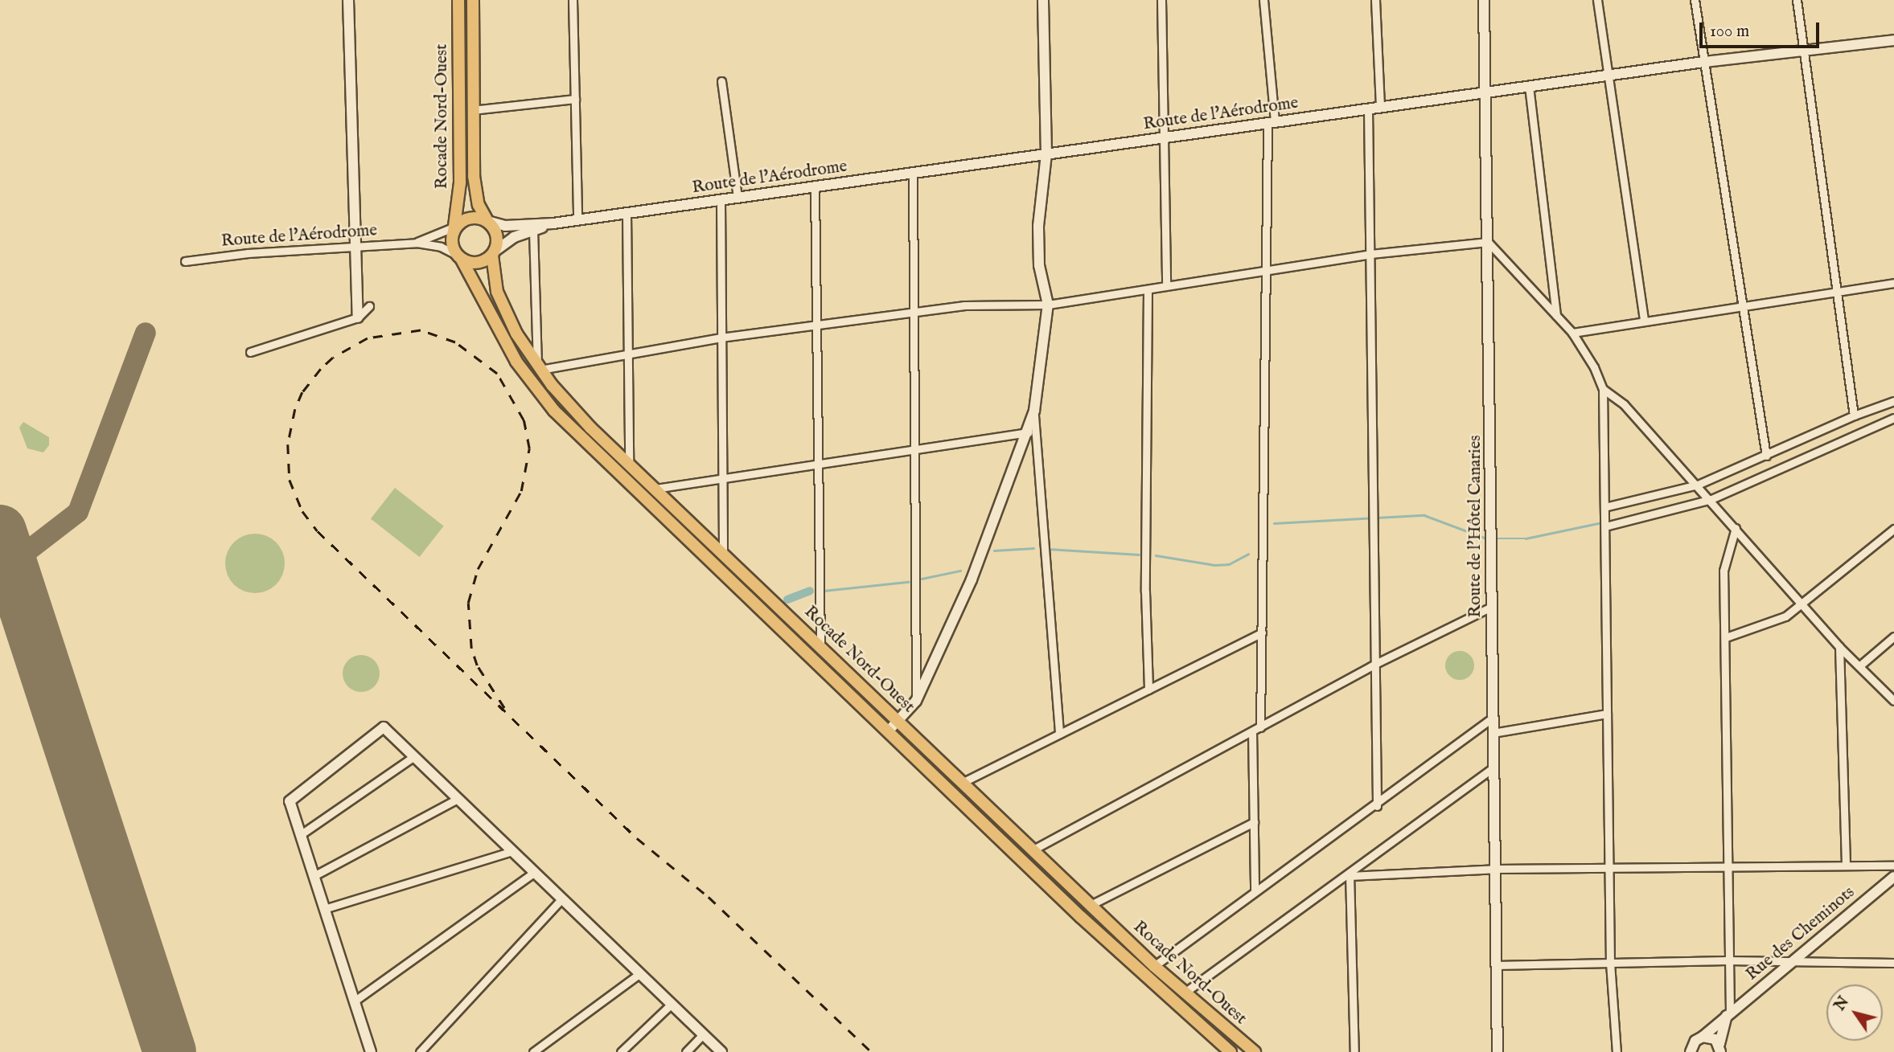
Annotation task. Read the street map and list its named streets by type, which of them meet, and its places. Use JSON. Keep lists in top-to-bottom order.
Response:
{
  "streets": {
    "main road": ["Rocade Nord-Ouest"],
    "street": ["Route de l'Aérodrome", "Route de l'Hôtel Canaries", "Rue des Cheminots"]
  },
  "crossings": [
    ["Route de l'Aérodrome", "Rocade Nord-Ouest"],
    ["Route de l'Aérodrome", "Route de l'Hôtel Canaries"]
  ],
  "scale_bar": "100 m",
  "north": "top left"
}
